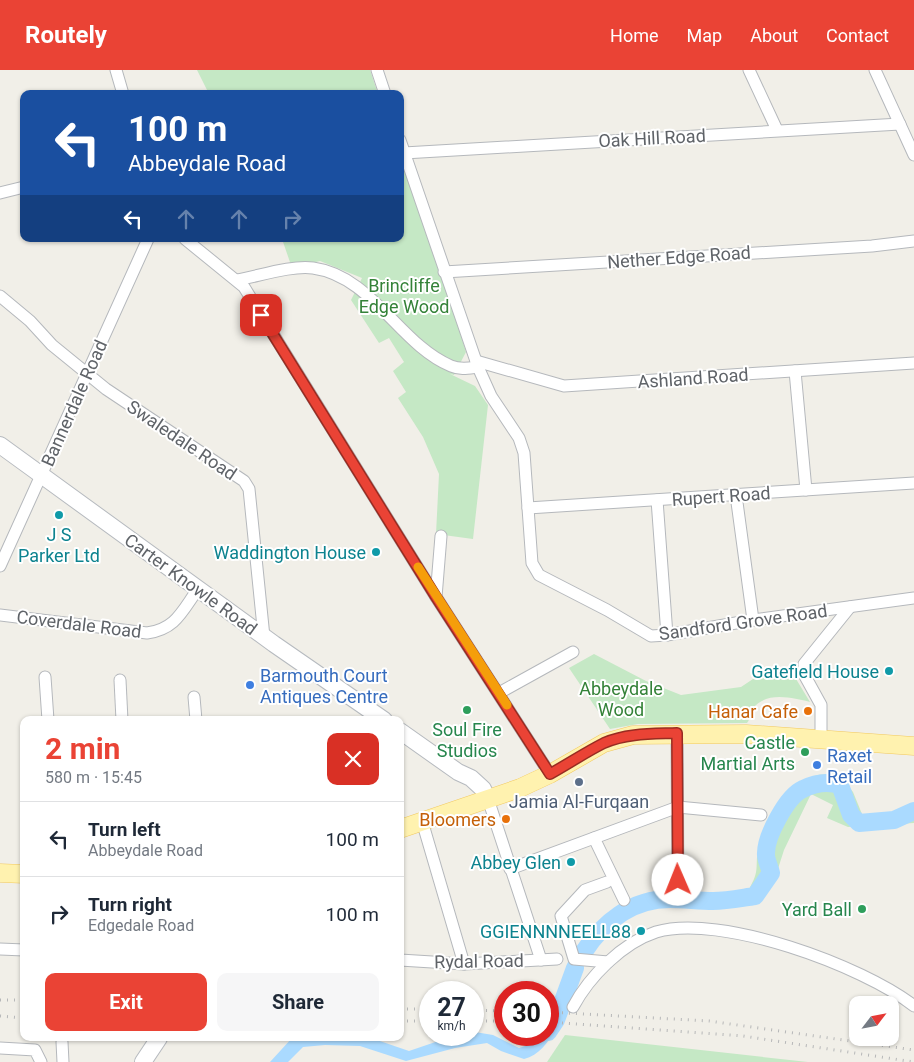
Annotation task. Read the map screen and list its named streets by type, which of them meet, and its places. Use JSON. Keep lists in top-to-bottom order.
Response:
{
  "streets": {
    "street": [
      "Oak Hill Road",
      "Nether Edge Road",
      "Ashland Road",
      "Bannerdale Road",
      "Swaledale Road",
      "Rupert Road",
      "Carter Knowle Road",
      "Sandford Grove Road",
      "Coverdale Road",
      "Rydal Road"
    ]
  },
  "crossings": [
    ["Oak Hill Road", "Sandford Grove Road"],
    ["Nether Edge Road", "Sandford Grove Road"],
    ["Ashland Road", "Sandford Grove Road"],
    ["Bannerdale Road", "Swaledale Road"],
    ["Bannerdale Road", "Carter Knowle Road"],
    ["Swaledale Road", "Carter Knowle Road"],
    ["Rupert Road", "Sandford Grove Road"],
    ["Carter Knowle Road", "Coverdale Road"]
  ],
  "parks": ["Brincliffe Edge Wood", "Abbeydale Wood"],
  "places": [
    "J S Parker Ltd",
    "Waddington House",
    "Gatefield House",
    "Barmouth Court Antiques Centre",
    "Soul Fire Studios",
    "Hanar Cafe",
    "Castle Martial Arts",
    "Raxet Retail",
    "Jamia Al-Furqaan",
    "Bloomers",
    "Abbey Glen",
    "Yard Ball",
    "GGIENNNNEELL88"
  ],
  "north": "top right",
  "page": {
    "header": "Routely",
    "nav": [
      "Home",
      "Map",
      "About",
      "Contact"
    ],
    "turn": ["100 m", "Abbeydale Road"],
    "heading": ["2 min", "580 m · 15:45"],
    "list": [
      {
        "name": "Turn left",
        "note": "Abbeydale Road",
        "value": "100 m"
      },
      {
        "name": "Turn right",
        "note": "Edgedale Road",
        "value": "100 m"
      }
    ],
    "buttons": ["Exit", "Share"],
    "speed": "27 km/h",
    "limit": "30"
  }
}
